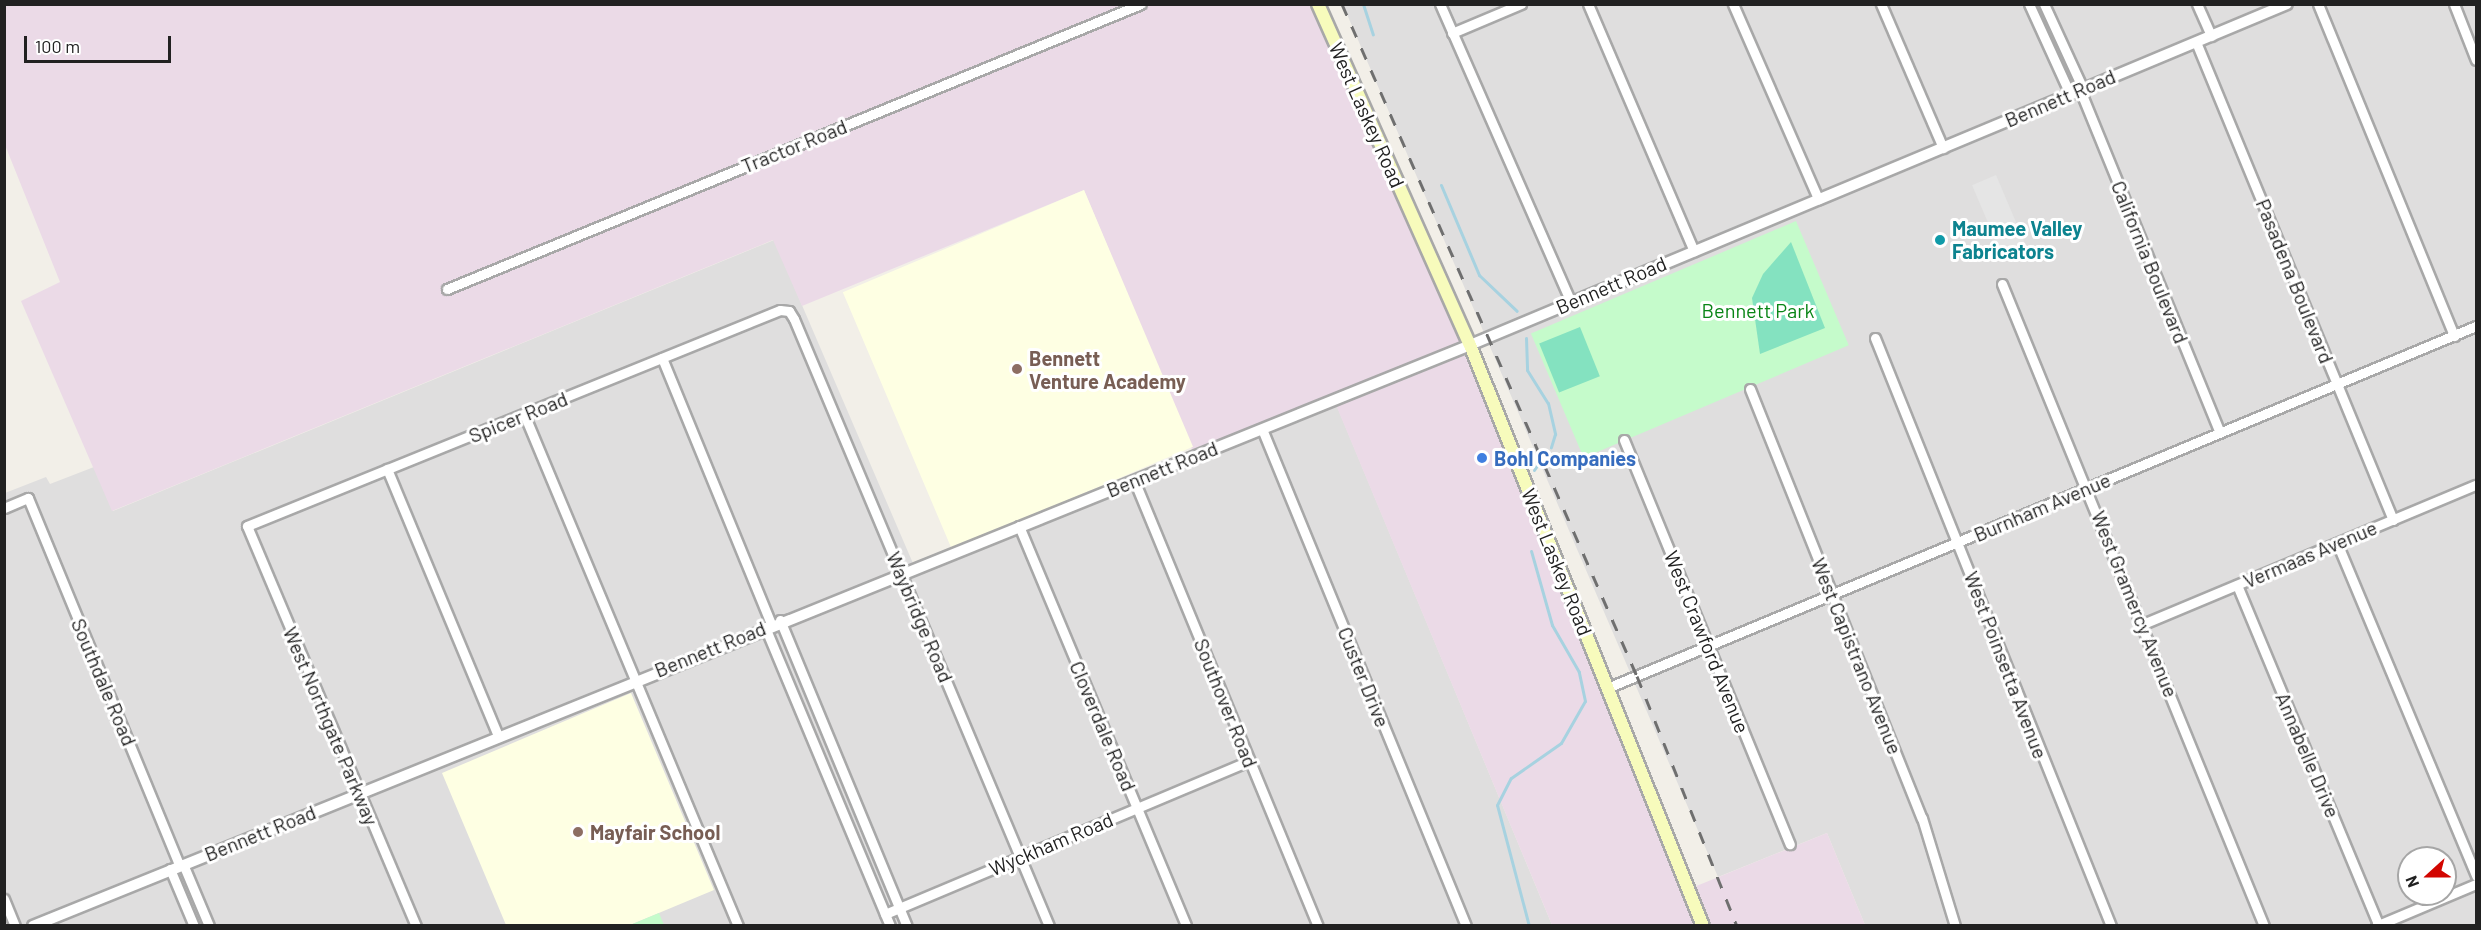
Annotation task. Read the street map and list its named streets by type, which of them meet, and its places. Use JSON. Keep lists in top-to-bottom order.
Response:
{
  "streets": {
    "main road": ["West Laskey Road"],
    "street": [
      "Bennett Road",
      "Tractor Road",
      "California Boulevard",
      "Pasadena Boulevard",
      "Spicer Road",
      "Burnham Avenue",
      "Vermaas Avenue",
      "West Gramercy Avenue",
      "Waybridge Road",
      "West Crawford Avenue",
      "West Capistrano Avenue",
      "West Poinsetta Avenue",
      "Custer Drive",
      "Southdale Road",
      "Southover Road",
      "West Northgate Parkway",
      "Cloverdale Road",
      "Annabelle Drive",
      "Wyckham Road"
    ]
  },
  "crossings": [
    ["Bennett Road", "West Laskey Road"],
    ["Bennett Road", "California Boulevard"],
    ["Bennett Road", "Pasadena Boulevard"],
    ["Bennett Road", "Waybridge Road"],
    ["Bennett Road", "Custer Drive"],
    ["Bennett Road", "Southdale Road"],
    ["Bennett Road", "Southover Road"],
    ["Bennett Road", "West Northgate Parkway"],
    ["Bennett Road", "Cloverdale Road"],
    ["West Laskey Road", "Burnham Avenue"],
    ["California Boulevard", "Burnham Avenue"],
    ["Pasadena Boulevard", "Burnham Avenue"],
    ["Pasadena Boulevard", "Vermaas Avenue"],
    ["Spicer Road", "Waybridge Road"],
    ["Spicer Road", "West Northgate Parkway"],
    ["Burnham Avenue", "West Gramercy Avenue"],
    ["Burnham Avenue", "West Crawford Avenue"],
    ["Burnham Avenue", "West Capistrano Avenue"],
    ["Burnham Avenue", "West Poinsetta Avenue"],
    ["Vermaas Avenue", "West Gramercy Avenue"],
    ["Vermaas Avenue", "Annabelle Drive"],
    ["Waybridge Road", "Wyckham Road"],
    ["Southover Road", "Wyckham Road"],
    ["Cloverdale Road", "Wyckham Road"]
  ],
  "parks": ["Bennett Park"],
  "places": [
    "Maumee Valley Fabricators",
    "Bennett Venture Academy",
    "Bohl Companies",
    "Mayfair School"
  ],
  "scale_bar": "100 m",
  "north": "left"
}
